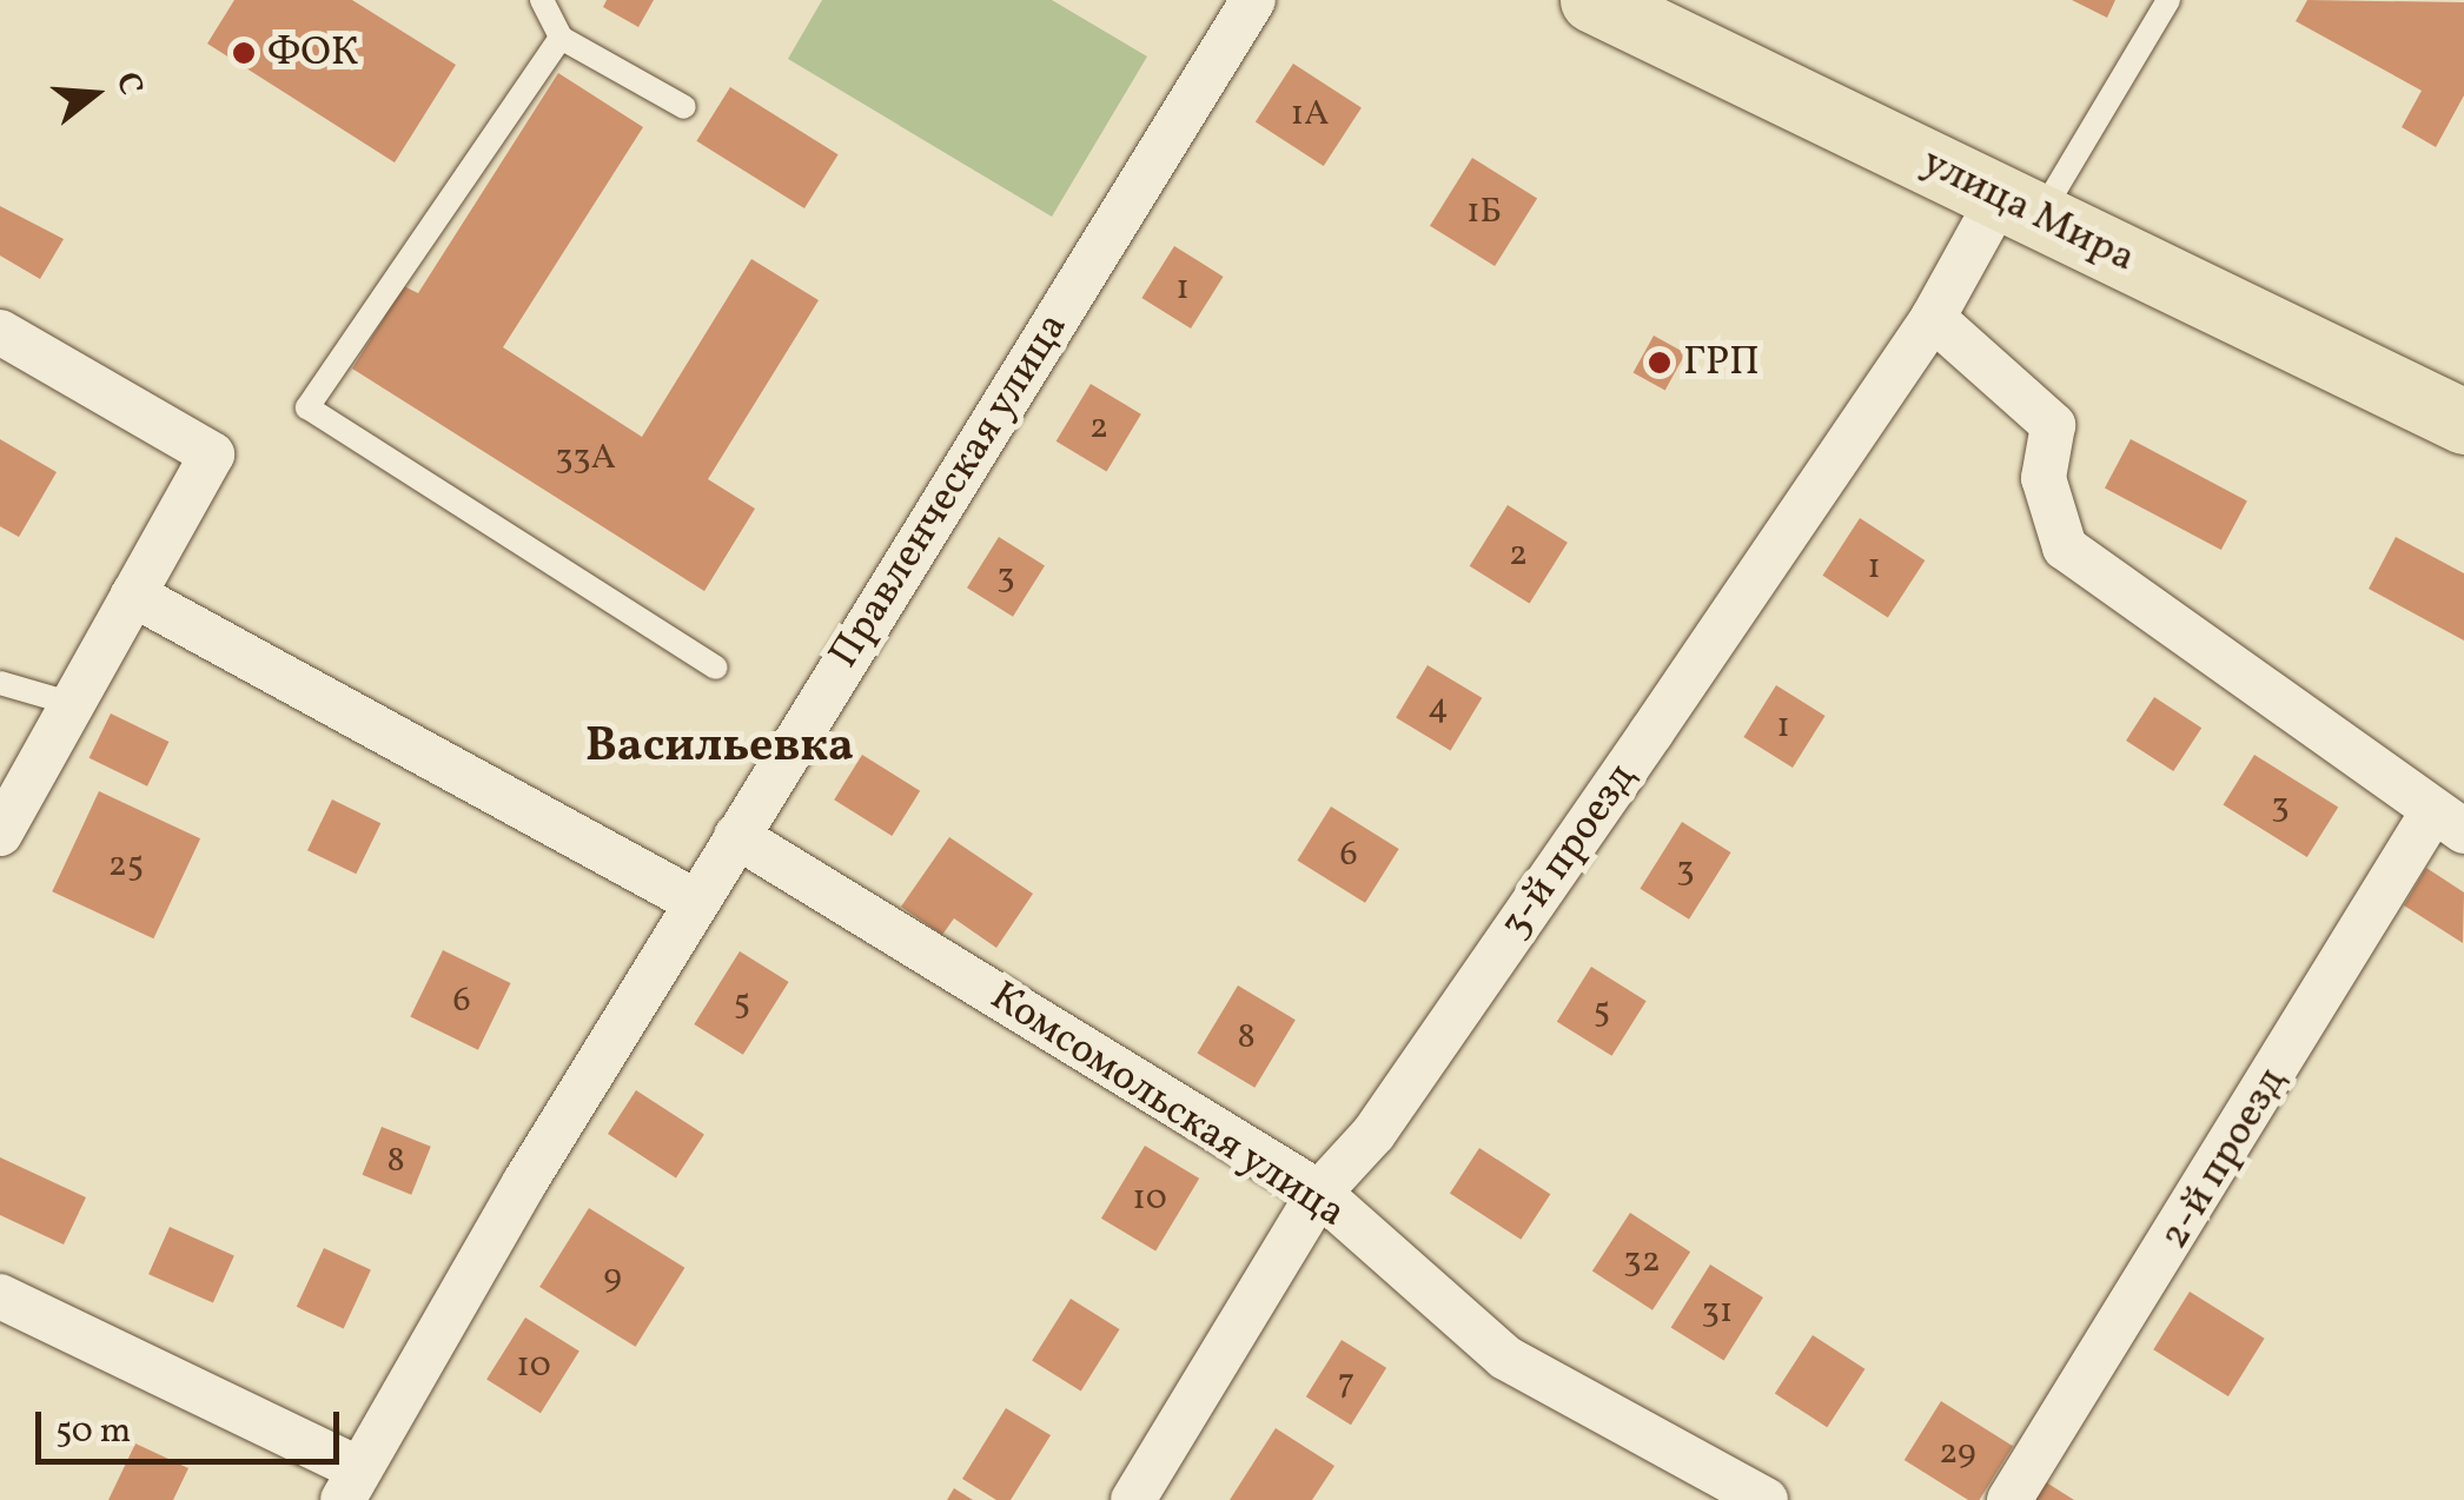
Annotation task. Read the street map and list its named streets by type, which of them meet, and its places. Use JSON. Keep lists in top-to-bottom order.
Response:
{
  "streets": {
    "main road": ["улица Мира"],
    "street": [
      "Правленческая улица",
      "3-й проезд",
      "Комсомольская улица",
      "2-й проезд"
    ]
  },
  "crossings": [
    ["улица Мира", "3-й проезд"],
    ["Правленческая улица", "Комсомольская улица"],
    ["3-й проезд", "Комсомольская улица"]
  ],
  "districts": ["Васильевка"],
  "places": ["ФОК", "ГРП"],
  "house_numbers": [
    "1А",
    "1Б",
    "1",
    "2",
    "33А",
    "2",
    "1",
    "3",
    "4",
    "1",
    "3",
    "6",
    "25",
    "3",
    "6",
    "5",
    "5",
    "8",
    "8",
    "10",
    "32",
    "9",
    "31",
    "10",
    "7",
    "29"
  ],
  "scale_bar": "50 m",
  "north": "right"
}
